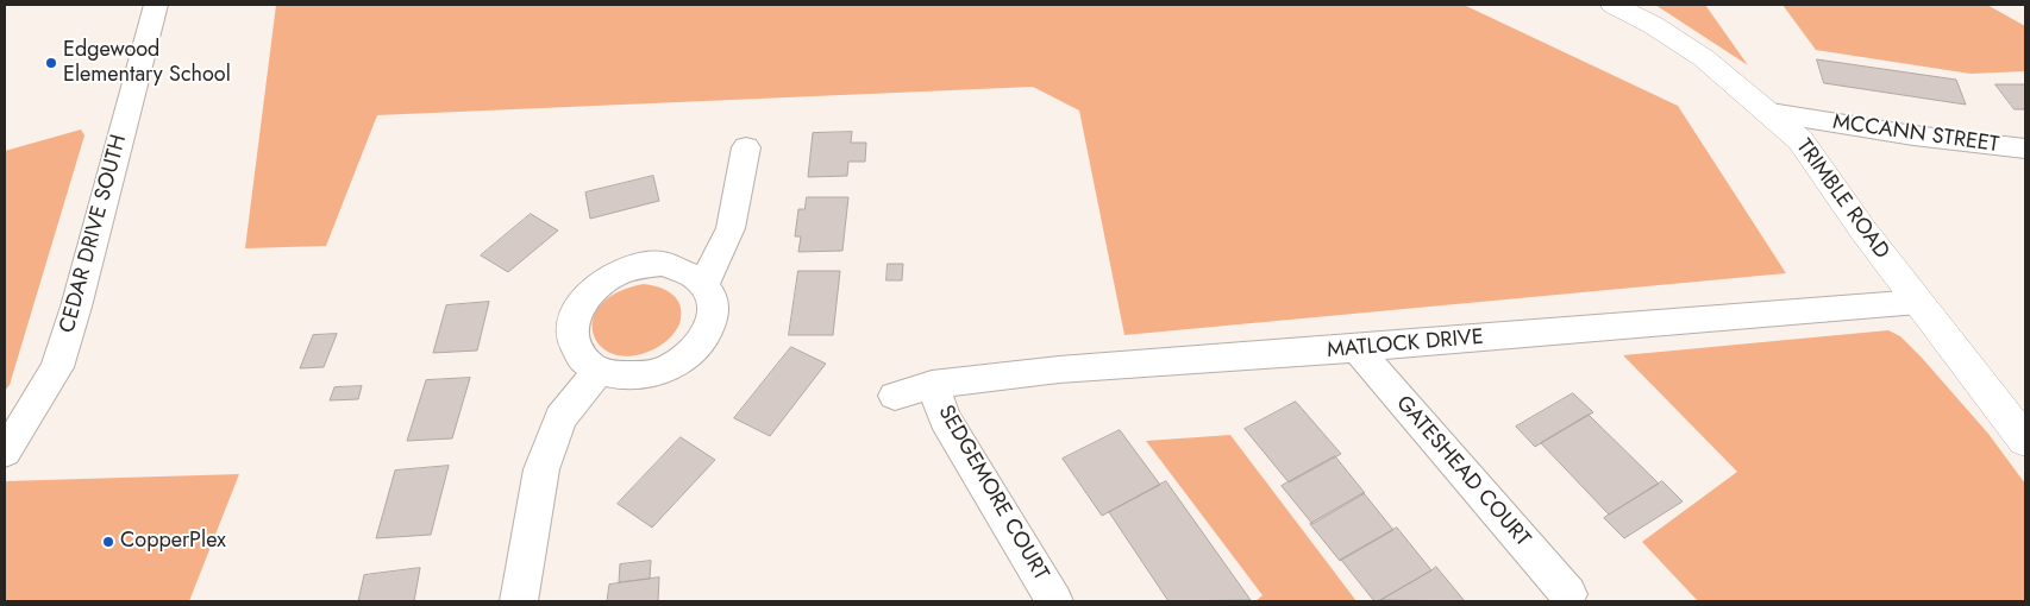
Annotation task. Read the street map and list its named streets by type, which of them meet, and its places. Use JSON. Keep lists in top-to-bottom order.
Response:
{
  "streets": {
    "street": [
      "MCCANN STREET",
      "TRIMBLE ROAD",
      "CEDAR DRIVE SOUTH",
      "MATLOCK DRIVE",
      "GATESHEAD COURT",
      "SEDGEMORE COURT"
    ]
  },
  "crossings": [
    ["MCCANN STREET", "TRIMBLE ROAD"],
    ["TRIMBLE ROAD", "MATLOCK DRIVE"],
    ["MATLOCK DRIVE", "GATESHEAD COURT"],
    ["MATLOCK DRIVE", "SEDGEMORE COURT"]
  ],
  "places": ["Edgewood Elementary School", "CopperPlex"]
}
